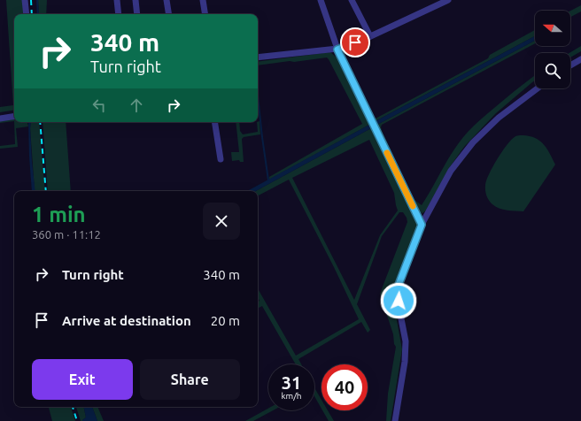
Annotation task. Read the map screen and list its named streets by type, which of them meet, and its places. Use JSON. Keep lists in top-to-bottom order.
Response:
{
  "north": "left",
  "page": {
    "turn": ["340 m", "Turn right"],
    "heading": ["1 min", "360 m · 11:12"],
    "list": [
      {
        "name": "Turn right",
        "value": "340 m"
      },
      {
        "name": "Arrive at destination",
        "value": "20 m"
      }
    ],
    "buttons": ["Exit", "Share"],
    "speed": "31 km/h",
    "limit": "40"
  }
}
